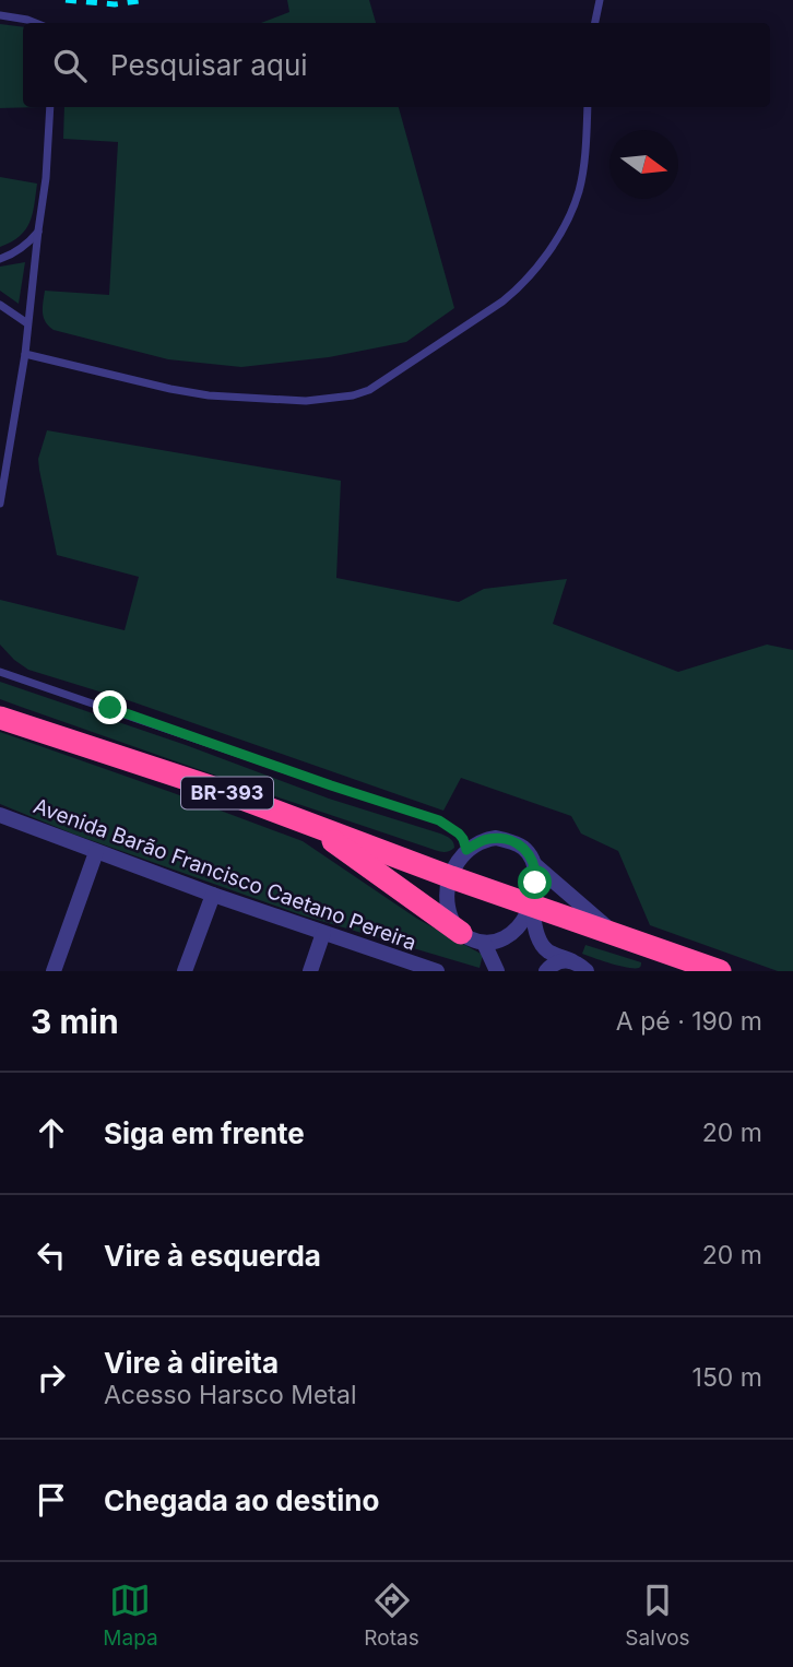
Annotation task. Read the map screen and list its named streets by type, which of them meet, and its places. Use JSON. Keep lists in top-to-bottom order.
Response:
{
  "streets": {
    "highway": ["BR-393"],
    "street": ["Avenida Barão Francisco Caetano Pereira"]
  },
  "north": "right",
  "page": {
    "search": "Pesquisar aqui",
    "heading": ["3 min", "A pé · 190 m"],
    "list": [
      ["Siga em frente", "20 m"],
      ["Vire à esquerda", "20 m"],
      ["Vire à direita", "Acesso Harsco Metal", "150 m"],
      "Chegada ao destino"
    ],
    "nav": ["Mapa", "Rotas", "Salvos"]
  }
}
